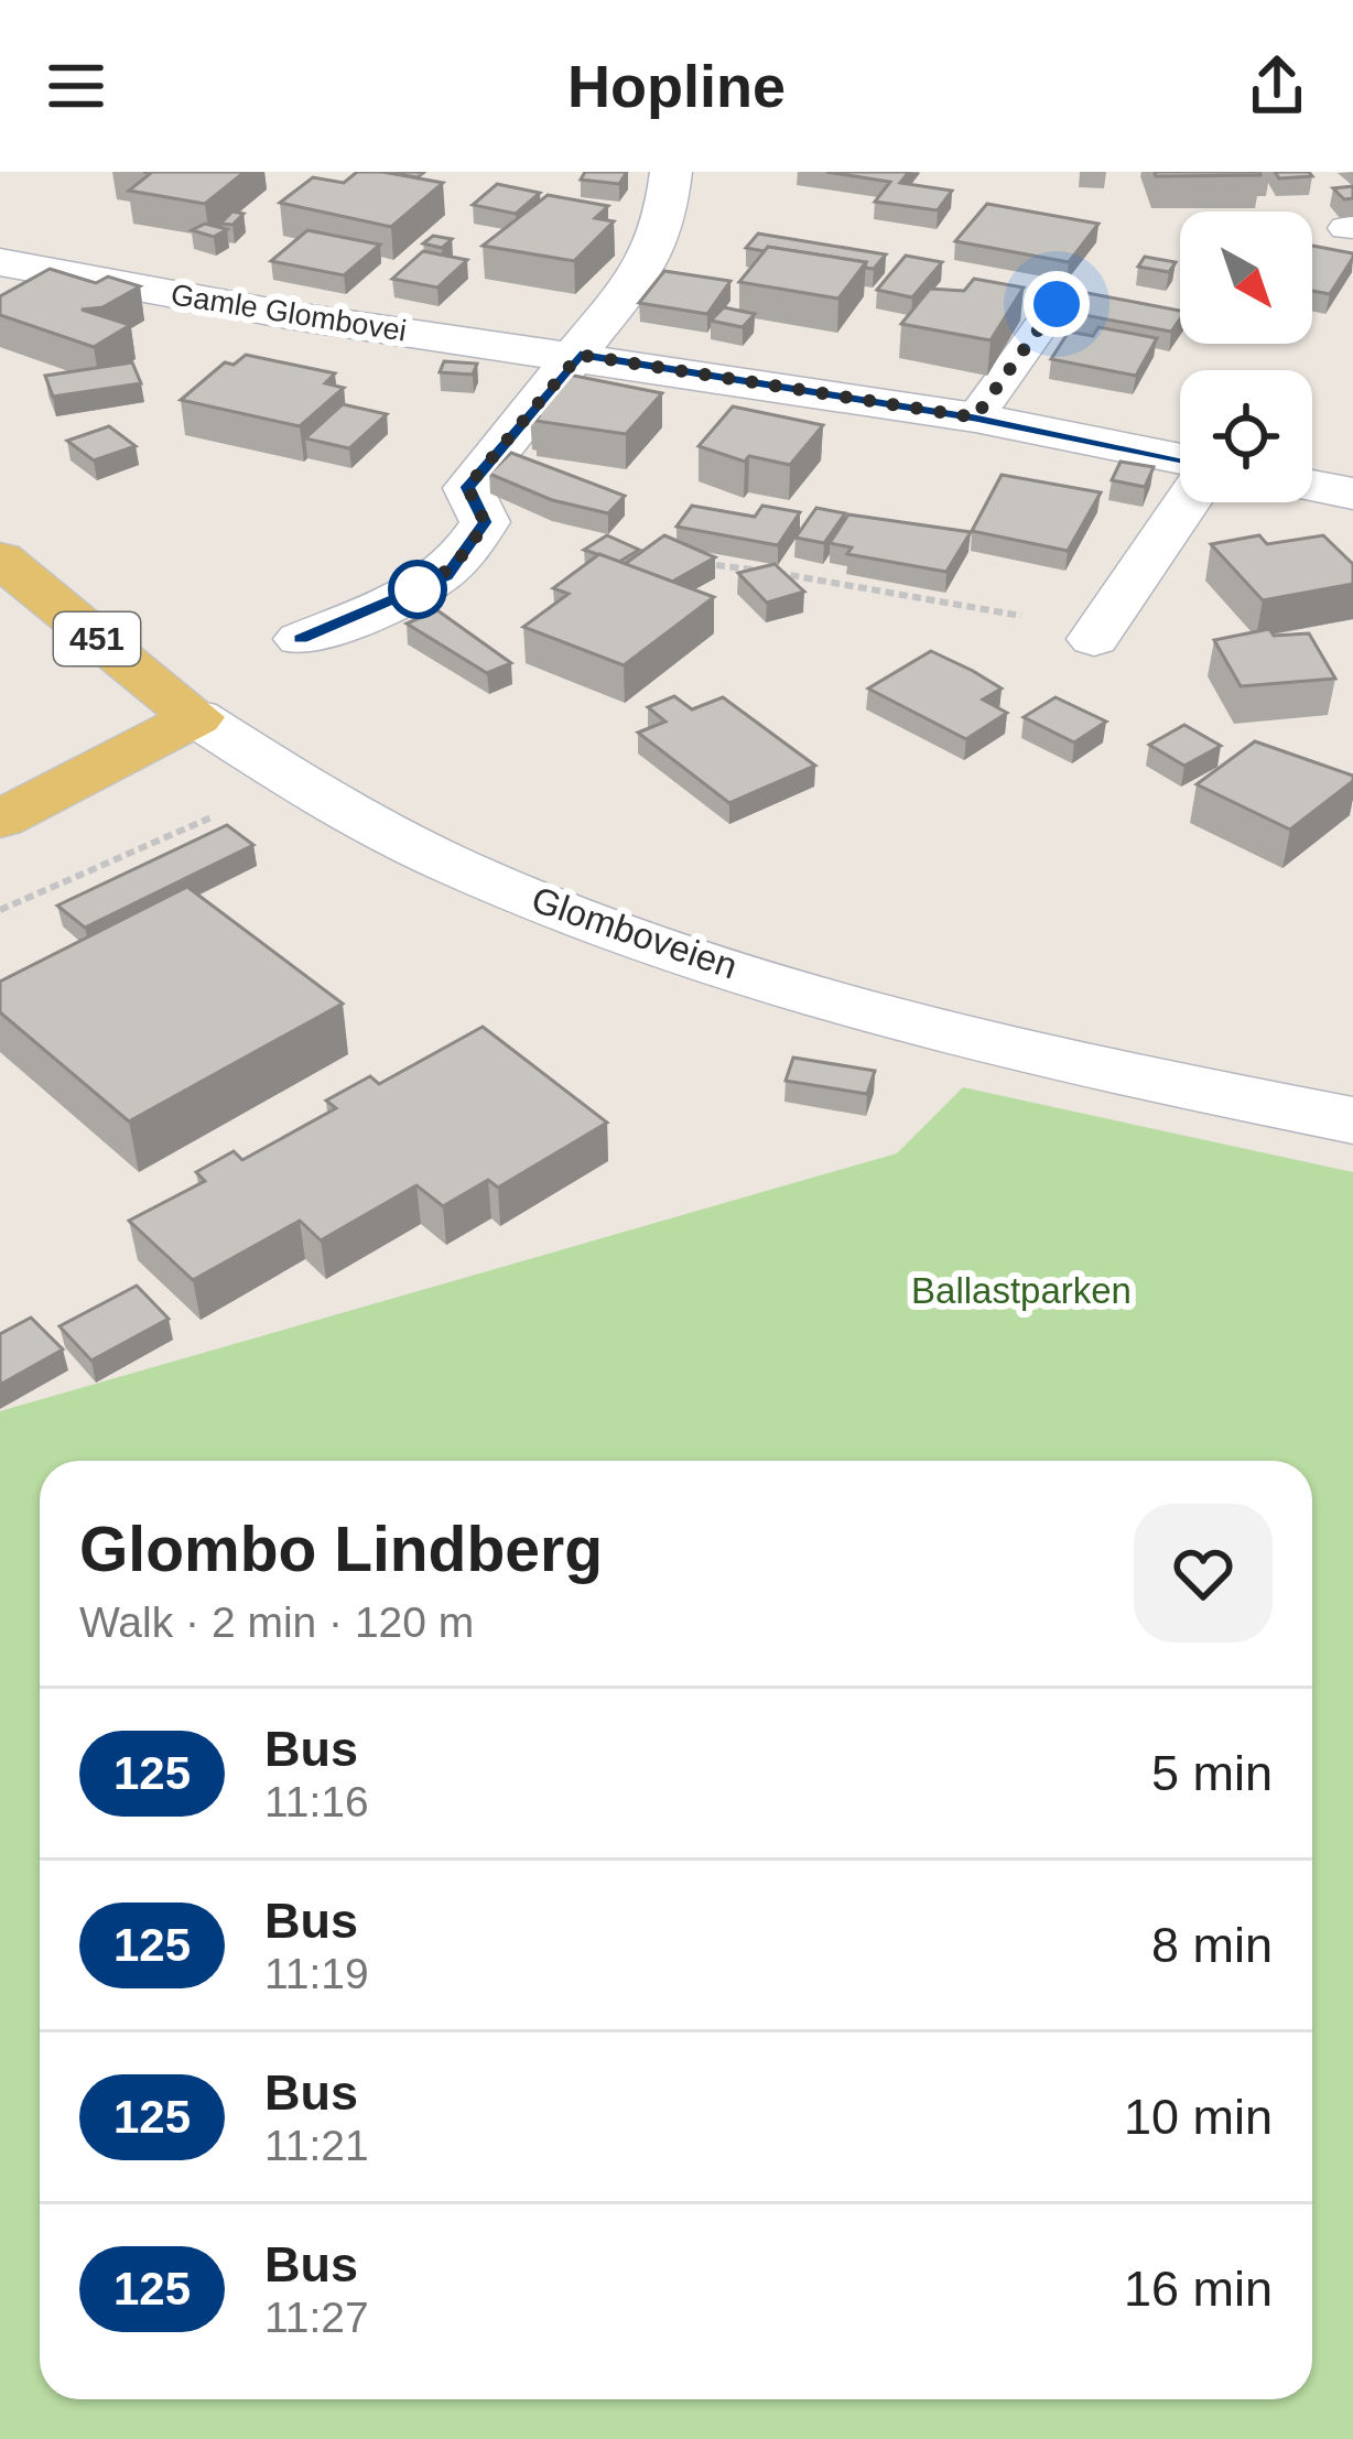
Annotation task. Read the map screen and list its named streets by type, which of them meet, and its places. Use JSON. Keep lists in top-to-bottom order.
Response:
{
  "streets": {
    "main road": ["451", "Glomboveien"],
    "street": ["Gamle Glombovei"]
  },
  "parks": ["Ballastparken"],
  "lines": ["bus line 125"],
  "north": "bottom right",
  "page": {
    "header": "Hopline",
    "heading": ["Glombo Lindberg", "Walk · 2 min · 120 m"],
    "list": [
      {
        "mark": "125",
        "name": "Bus",
        "note": "11:16",
        "value": "5 min"
      },
      {
        "mark": "125",
        "name": "Bus",
        "note": "11:19",
        "value": "8 min"
      },
      {
        "mark": "125",
        "name": "Bus",
        "note": "11:21",
        "value": "10 min"
      },
      {
        "mark": "125",
        "name": "Bus",
        "note": "11:27",
        "value": "16 min"
      }
    ]
  }
}
